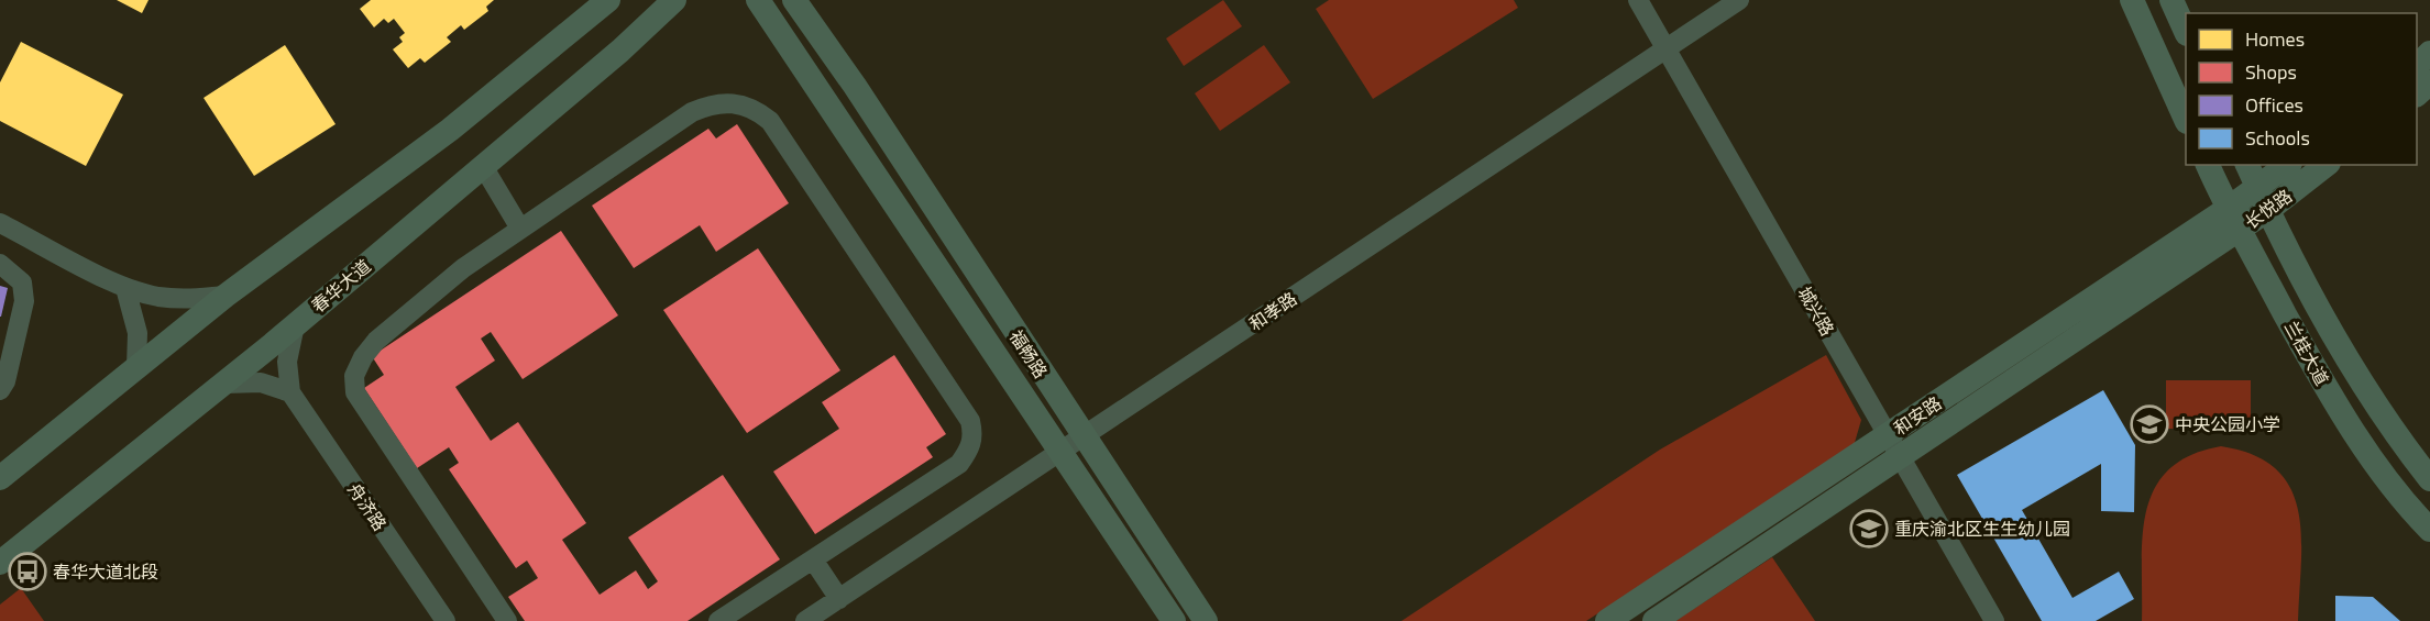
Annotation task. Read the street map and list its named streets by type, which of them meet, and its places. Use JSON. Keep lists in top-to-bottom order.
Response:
{
  "streets": {
    "main road": [
      "长悦路",
      "春华大道",
      "兰桂大道",
      "福畅路",
      "和安路"
    ],
    "street": ["和孝路", "城兴路", "舟济路"]
  },
  "crossings": [
    ["长悦路", "兰桂大道"],
    ["长悦路", "和安路"],
    ["和孝路", "城兴路"],
    ["和孝路", "福畅路"],
    ["城兴路", "和安路"],
    ["兰桂大道", "和安路"]
  ],
  "places": {
    "school or university": ["中央公园小学", "重庆渝北区生生幼儿园"],
    "bus stop": ["春华大道北段"]
  },
  "legend": [
    "Homes",
    "Shops",
    "Offices",
    "Schools"
  ]
}
